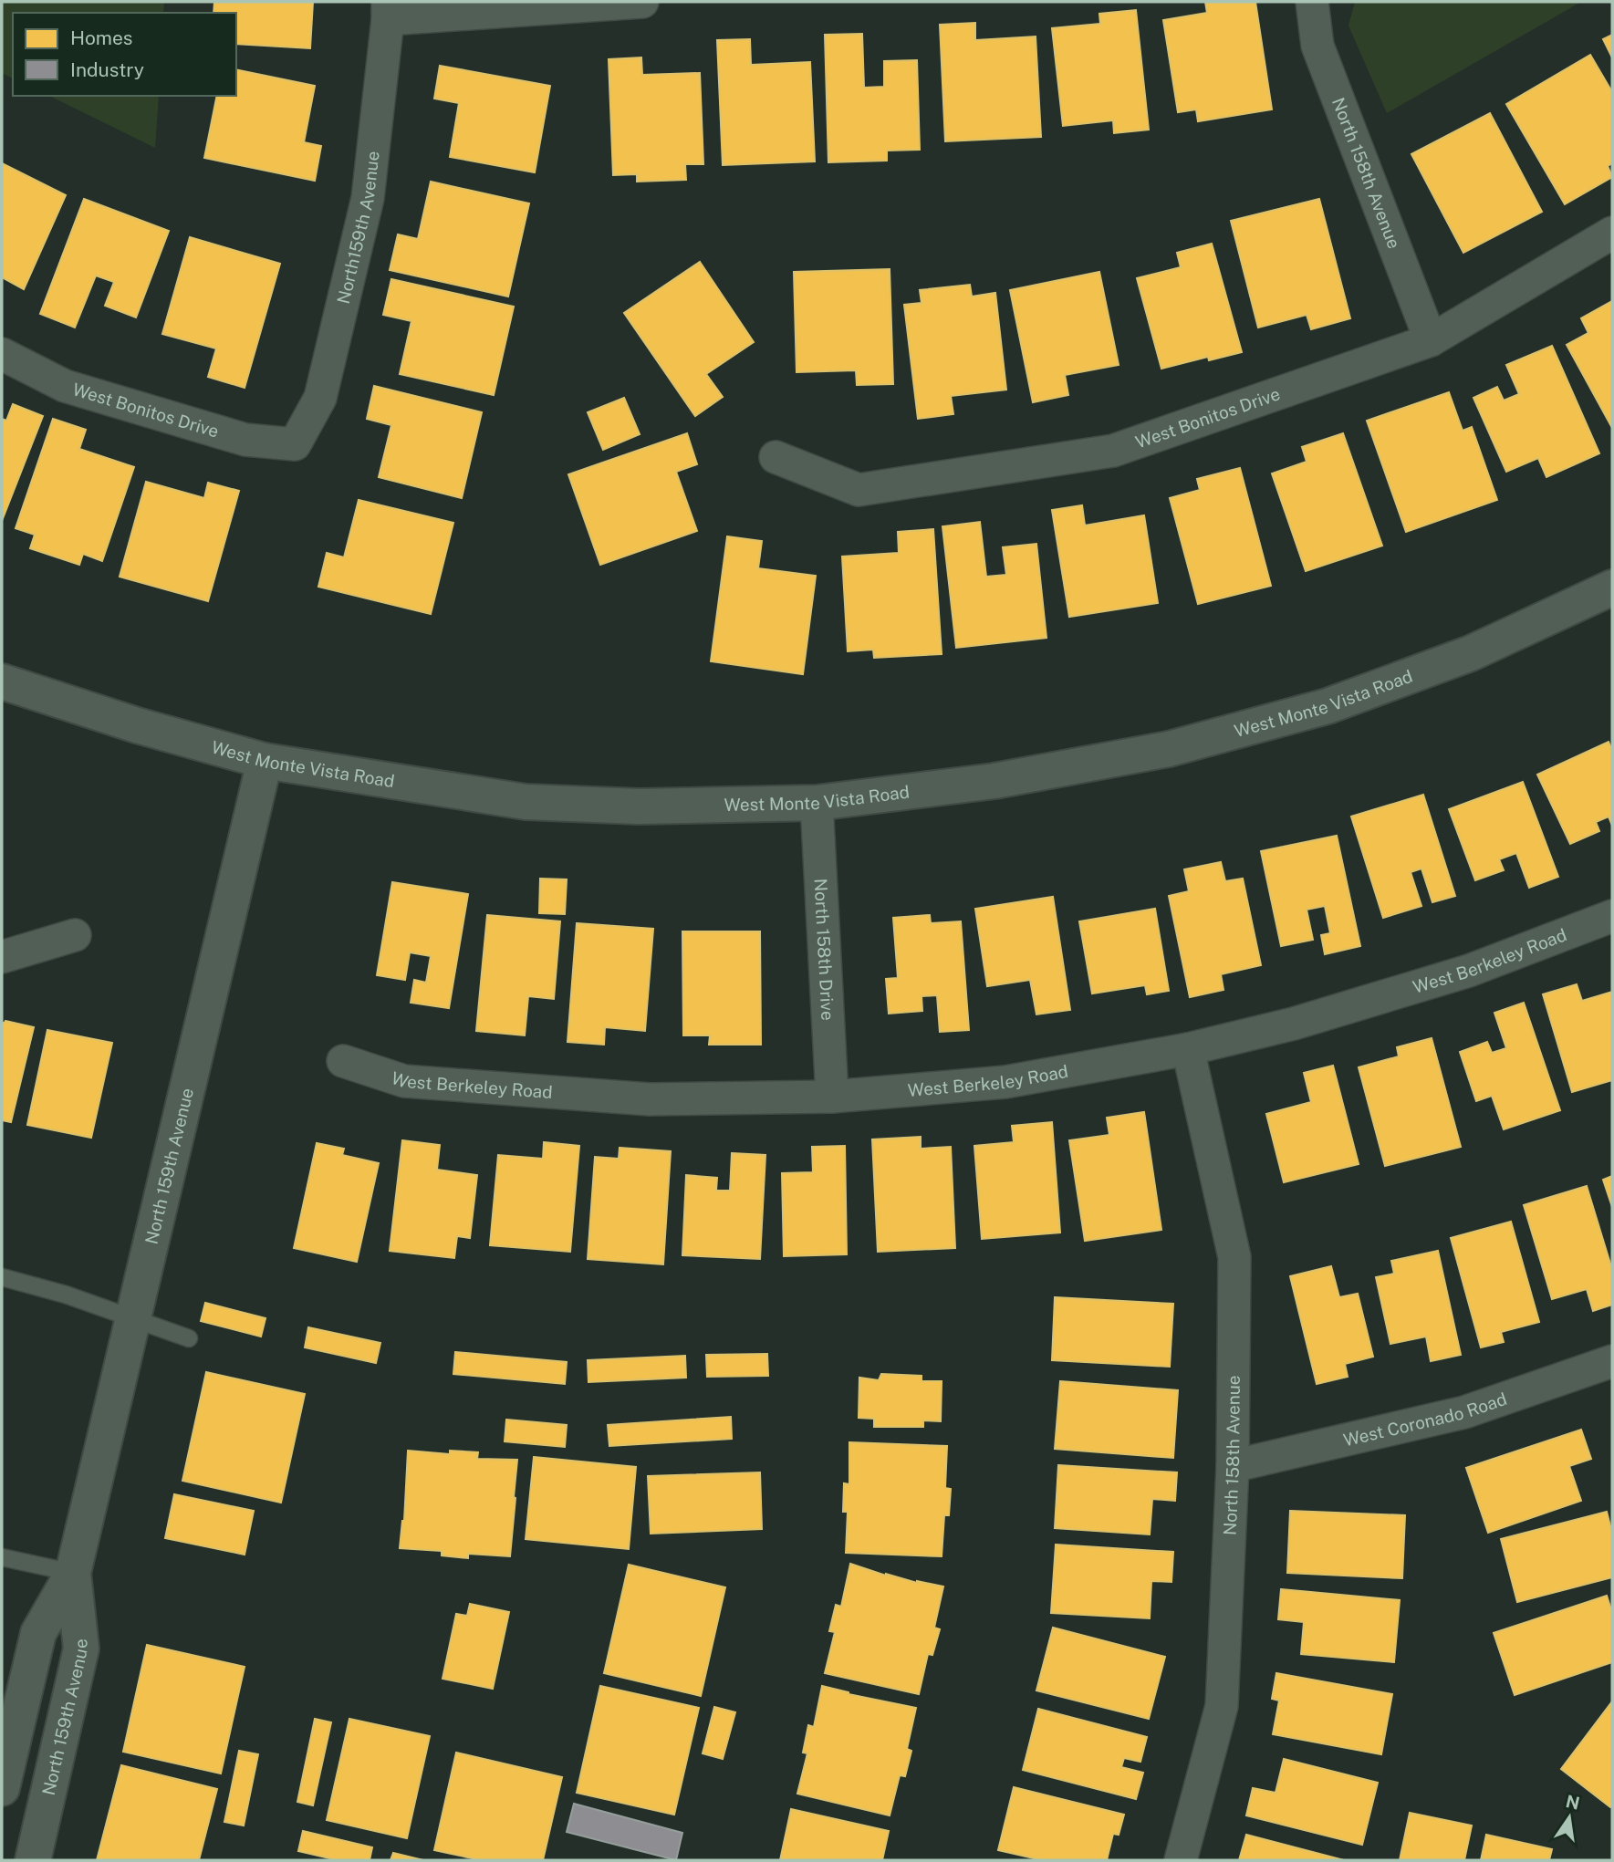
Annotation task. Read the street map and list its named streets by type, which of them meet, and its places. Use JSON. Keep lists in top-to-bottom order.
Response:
{
  "streets": {
    "street": [
      "North 158th Avenue",
      "North159th Avenue",
      "West Bonitos Drive",
      "West Monte Vista Road",
      "North 158th Drive",
      "West Berkeley Road",
      "North 159th Avenue",
      "West Coronado Road"
    ]
  },
  "crossings": [
    ["North 158th Avenue", "West Bonitos Drive"],
    ["North 158th Avenue", "West Berkeley Road"],
    ["North 158th Avenue", "West Coronado Road"],
    ["North159th Avenue", "West Bonitos Drive"],
    ["West Monte Vista Road", "North 158th Drive"],
    ["West Monte Vista Road", "North 159th Avenue"],
    ["North 158th Drive", "West Berkeley Road"]
  ],
  "legend": ["Homes", "Industry"],
  "north": "top"
}
